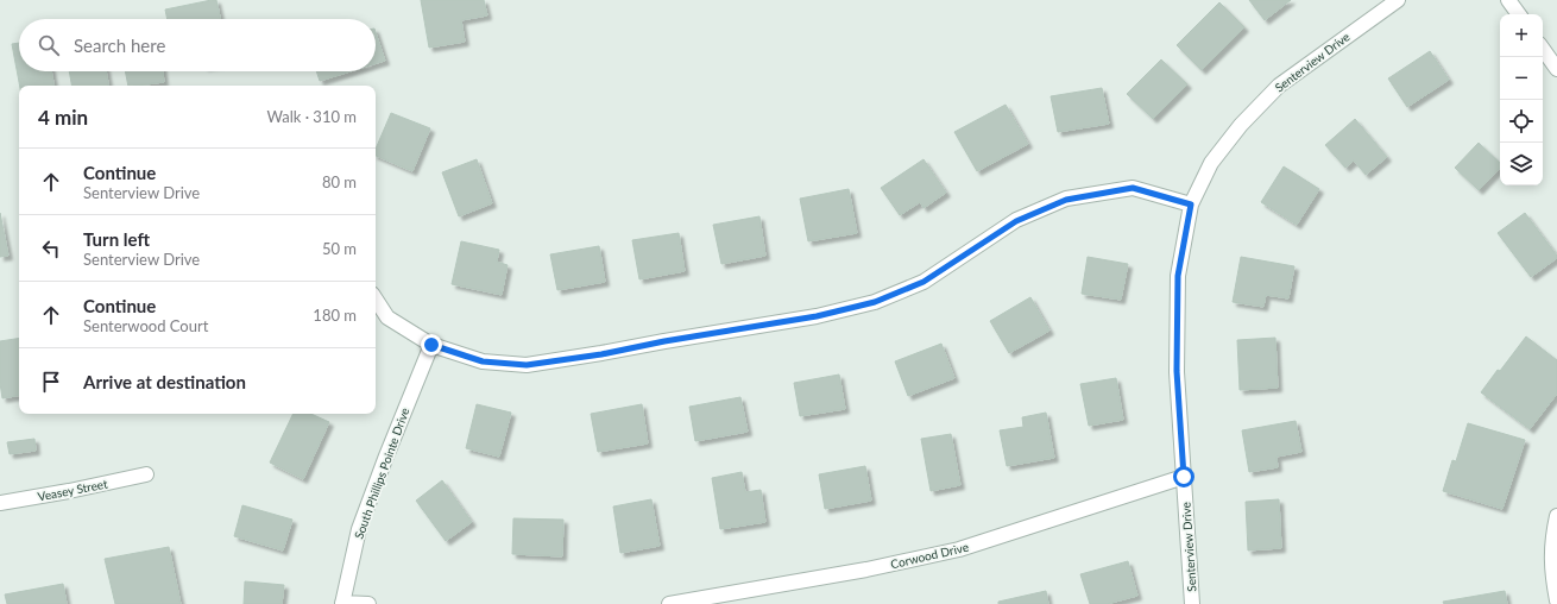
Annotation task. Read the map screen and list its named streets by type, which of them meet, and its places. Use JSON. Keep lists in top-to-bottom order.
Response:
{
  "streets": {
    "street": [
      "Senterview Drive",
      "South Phillips Pointe Drive",
      "Veasey Street",
      "Corwood Drive"
    ]
  },
  "crossings": [
    ["Senterview Drive", "Corwood Drive"]
  ],
  "page": {
    "map_buttons": ["+", "−"],
    "search": "Search here",
    "heading": ["4 min", "Walk · 310 m"],
    "list": [
      ["Continue", "Senterview Drive", "80 m"],
      ["Turn left", "Senterview Drive", "50 m"],
      ["Continue", "Senterwood Court", "180 m"],
      "Arrive at destination"
    ]
  }
}
